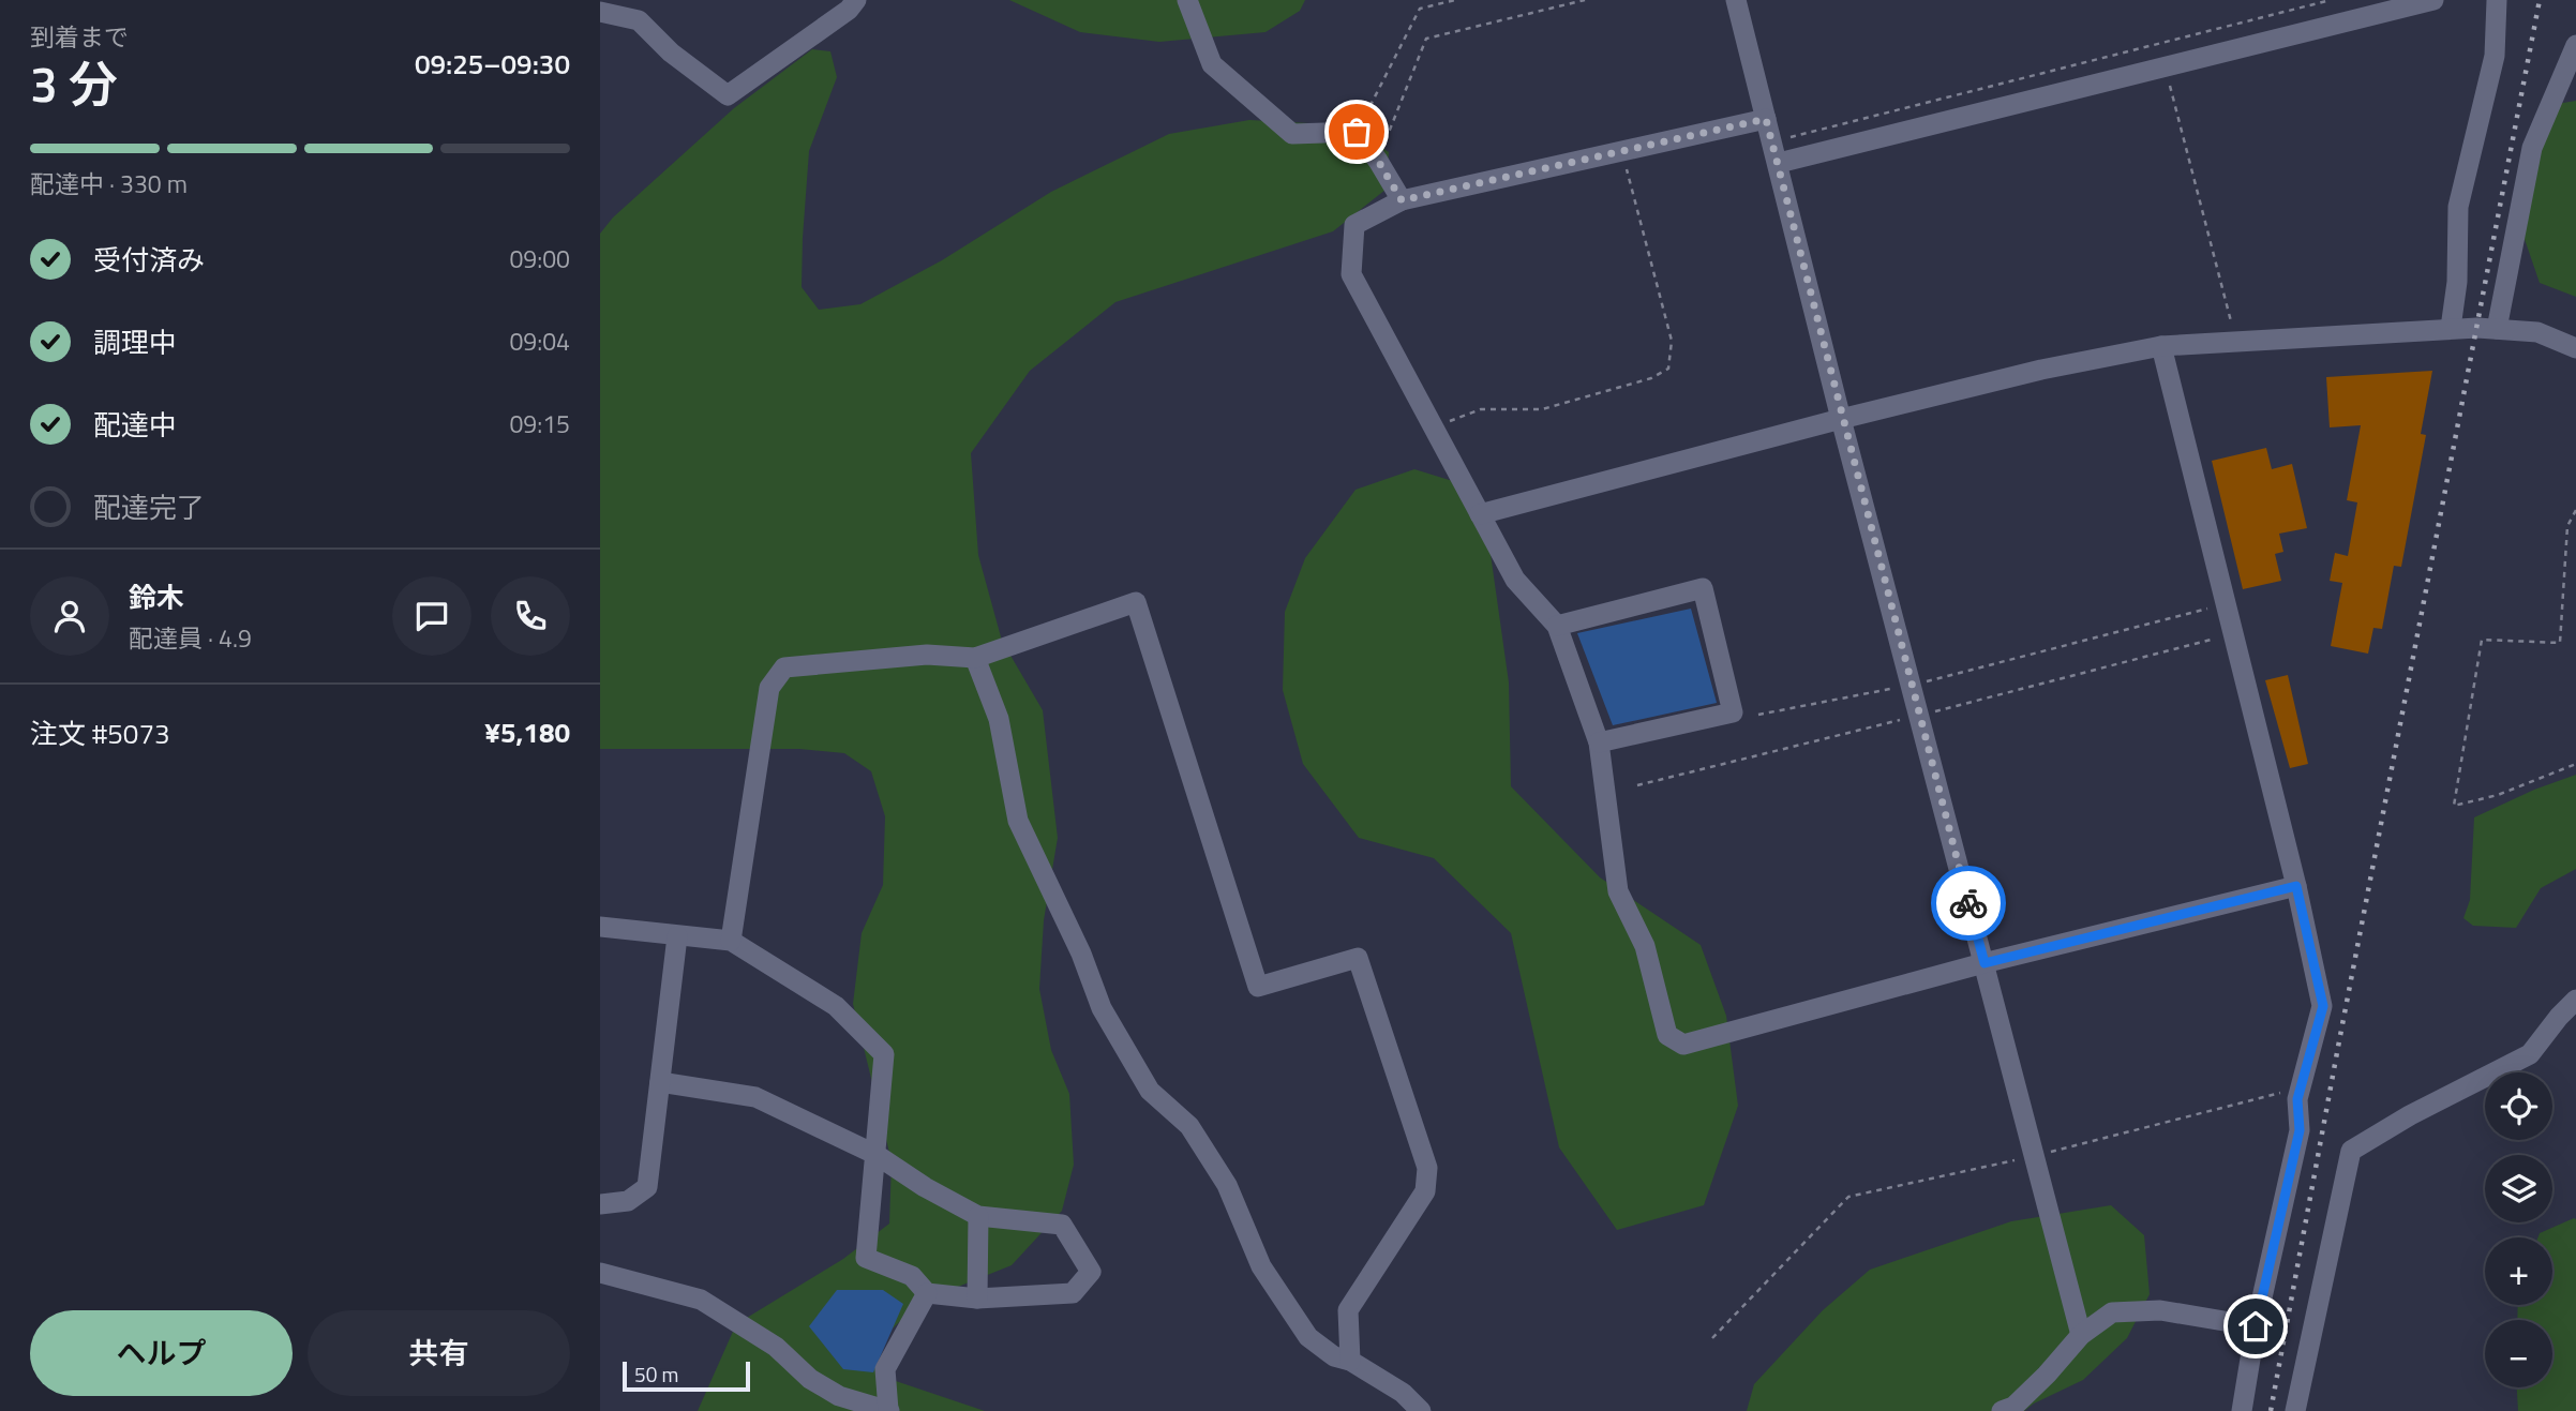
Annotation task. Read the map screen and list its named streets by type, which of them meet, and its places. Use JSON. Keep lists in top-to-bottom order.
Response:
{
  "scale_bar": "50 m",
  "page": {
    "heading": ["3 分", "到着まで", "09:25–09:30"],
    "panel": [
      "鈴木",
      "配達員 · 4.9",
      "注文 #5073",
      "¥5,180"
    ],
    "bar": "配達中 · 330 m",
    "list": [
      ["受付済み", "09:00"],
      ["調理中", "09:04"],
      ["配達中", "09:15"],
      "配達完了"
    ],
    "map_buttons": ["+", "−"],
    "buttons": ["ヘルプ", "共有"],
    "scale": "50 m"
  }
}
